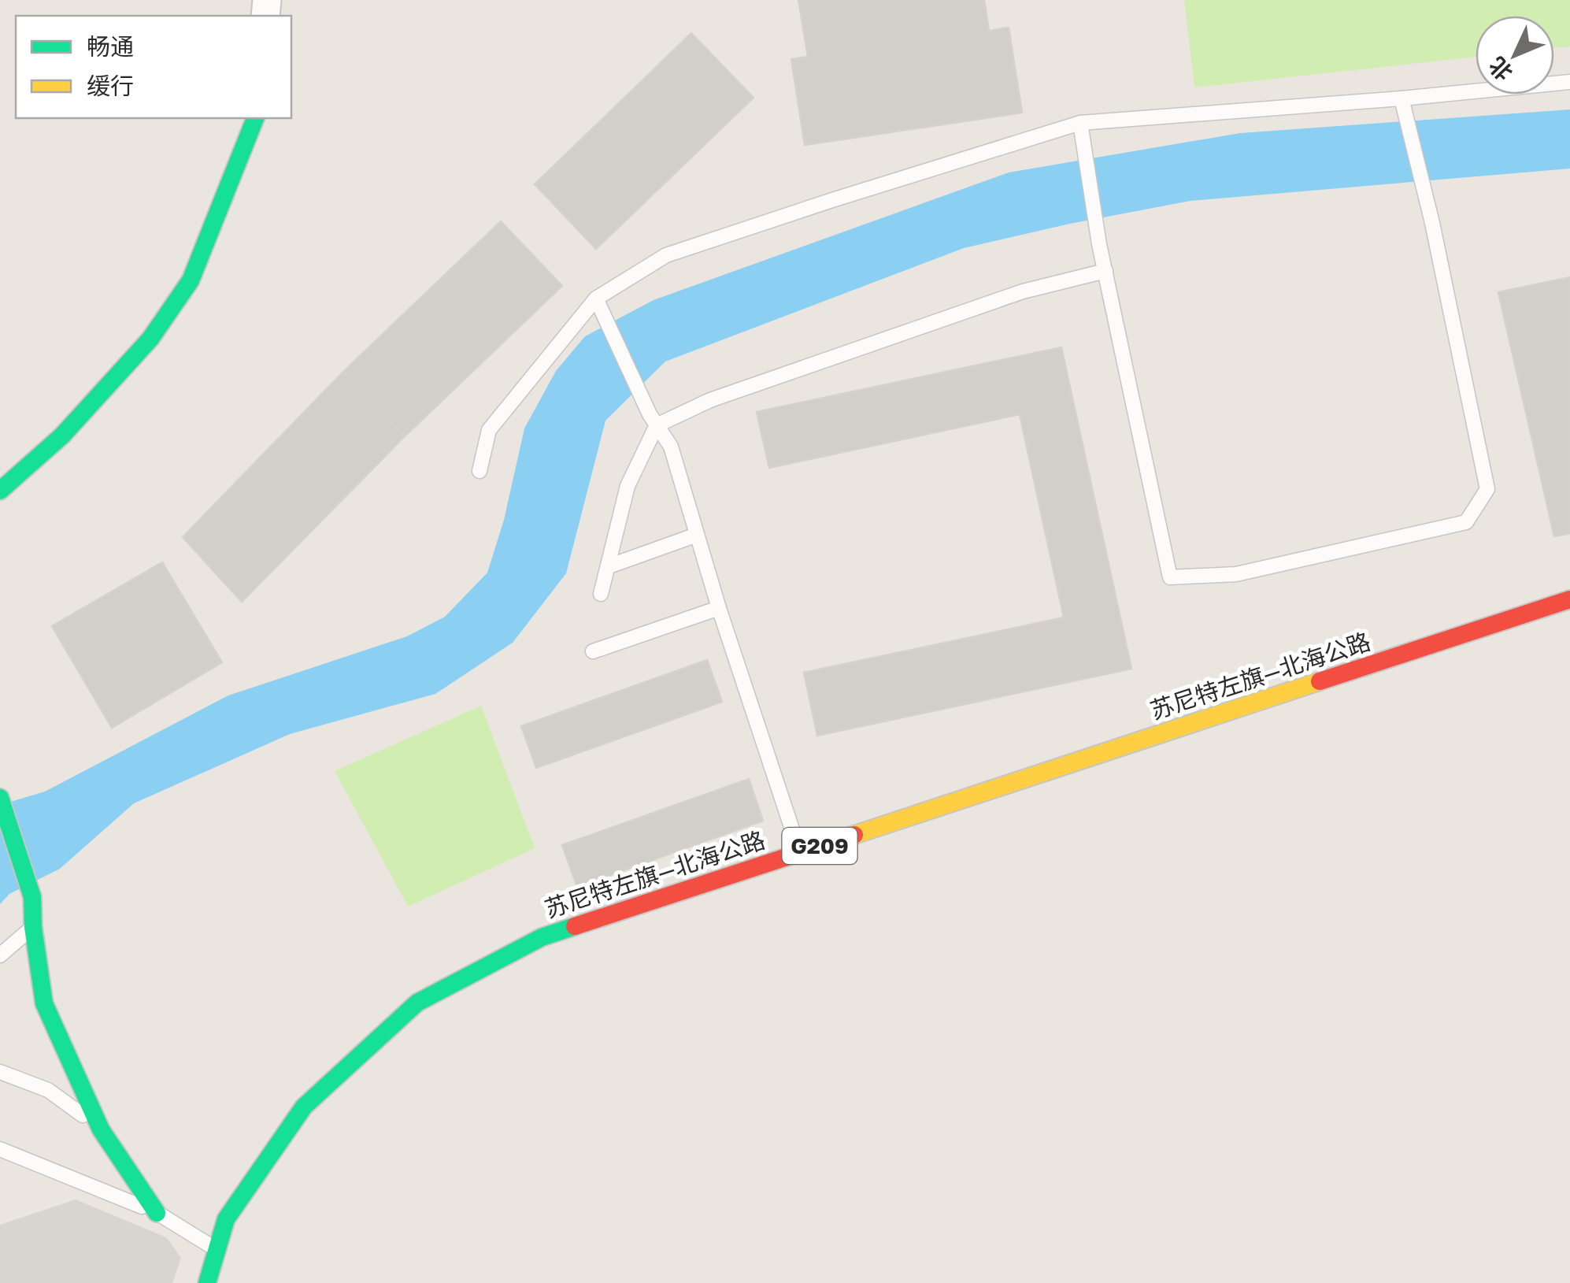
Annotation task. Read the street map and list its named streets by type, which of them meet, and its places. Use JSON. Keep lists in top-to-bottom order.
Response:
{
  "streets": {
    "main road": ["苏尼特左旗—北海公路", "G209"]
  },
  "legend": ["畅通", "缓行"],
  "north": "bottom left"
}
